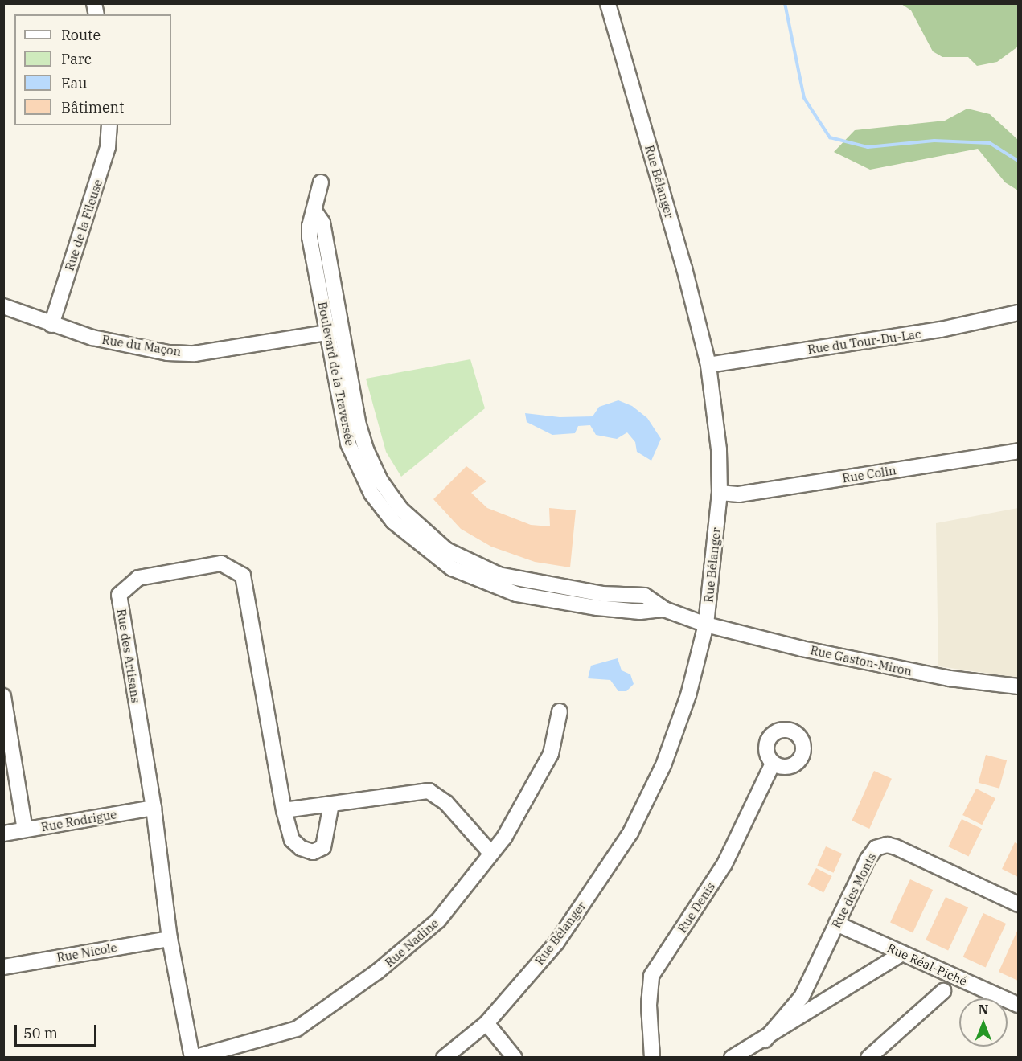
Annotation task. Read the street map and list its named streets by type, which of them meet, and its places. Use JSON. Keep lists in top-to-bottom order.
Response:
{
  "streets": {
    "street": [
      "Rue Bélanger",
      "Rue de la Fileuse",
      "Rue du Tour-Du-Lac",
      "Rue du Maçon",
      "Boulevard de la Traversée",
      "Rue Colin",
      "Rue des Artisans",
      "Rue Gaston-Miron",
      "Rue Rodrigue",
      "Rue des Monts",
      "Rue Denis",
      "Rue Nadine",
      "Rue Nicole",
      "Rue Réal-Piché"
    ]
  },
  "crossings": [
    ["Rue Bélanger", "Rue du Tour-Du-Lac"],
    ["Rue Bélanger", "Boulevard de la Traversée"],
    ["Rue Bélanger", "Rue Colin"],
    ["Rue Bélanger", "Rue Gaston-Miron"],
    ["Rue de la Fileuse", "Rue du Maçon"],
    ["Rue du Maçon", "Boulevard de la Traversée"],
    ["Boulevard de la Traversée", "Rue Gaston-Miron"],
    ["Rue des Artisans", "Rue Rodrigue"],
    ["Rue des Artisans", "Rue Nadine"],
    ["Rue des Artisans", "Rue Nicole"],
    ["Rue des Monts", "Rue Réal-Piché"]
  ],
  "legend": [
    "Route",
    "Parc",
    "Eau",
    "Bâtiment"
  ],
  "scale_bar": "50 m",
  "north": "top"
}
